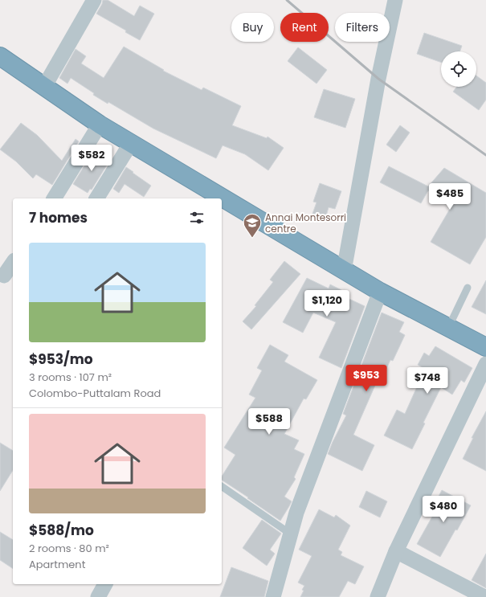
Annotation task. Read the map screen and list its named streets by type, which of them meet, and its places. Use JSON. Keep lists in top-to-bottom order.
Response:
{
  "places": {
    "school or university": ["Annai Montesorri centre"]
  },
  "page": {
    "chip": ["Buy", "Rent", "Filters"],
    "price": [
      "$582",
      "$485",
      "$1,120",
      "$953",
      "$748",
      "$588",
      "$480"
    ],
    "heading": "7 homes",
    "list": [
      {
        "name": "$953/mo",
        "note": "3 rooms · 107 m² · Colombo-Puttalam Road"
      },
      {
        "name": "$588/mo",
        "note": "2 rooms · 80 m² · Apartment"
      }
    ]
  }
}
